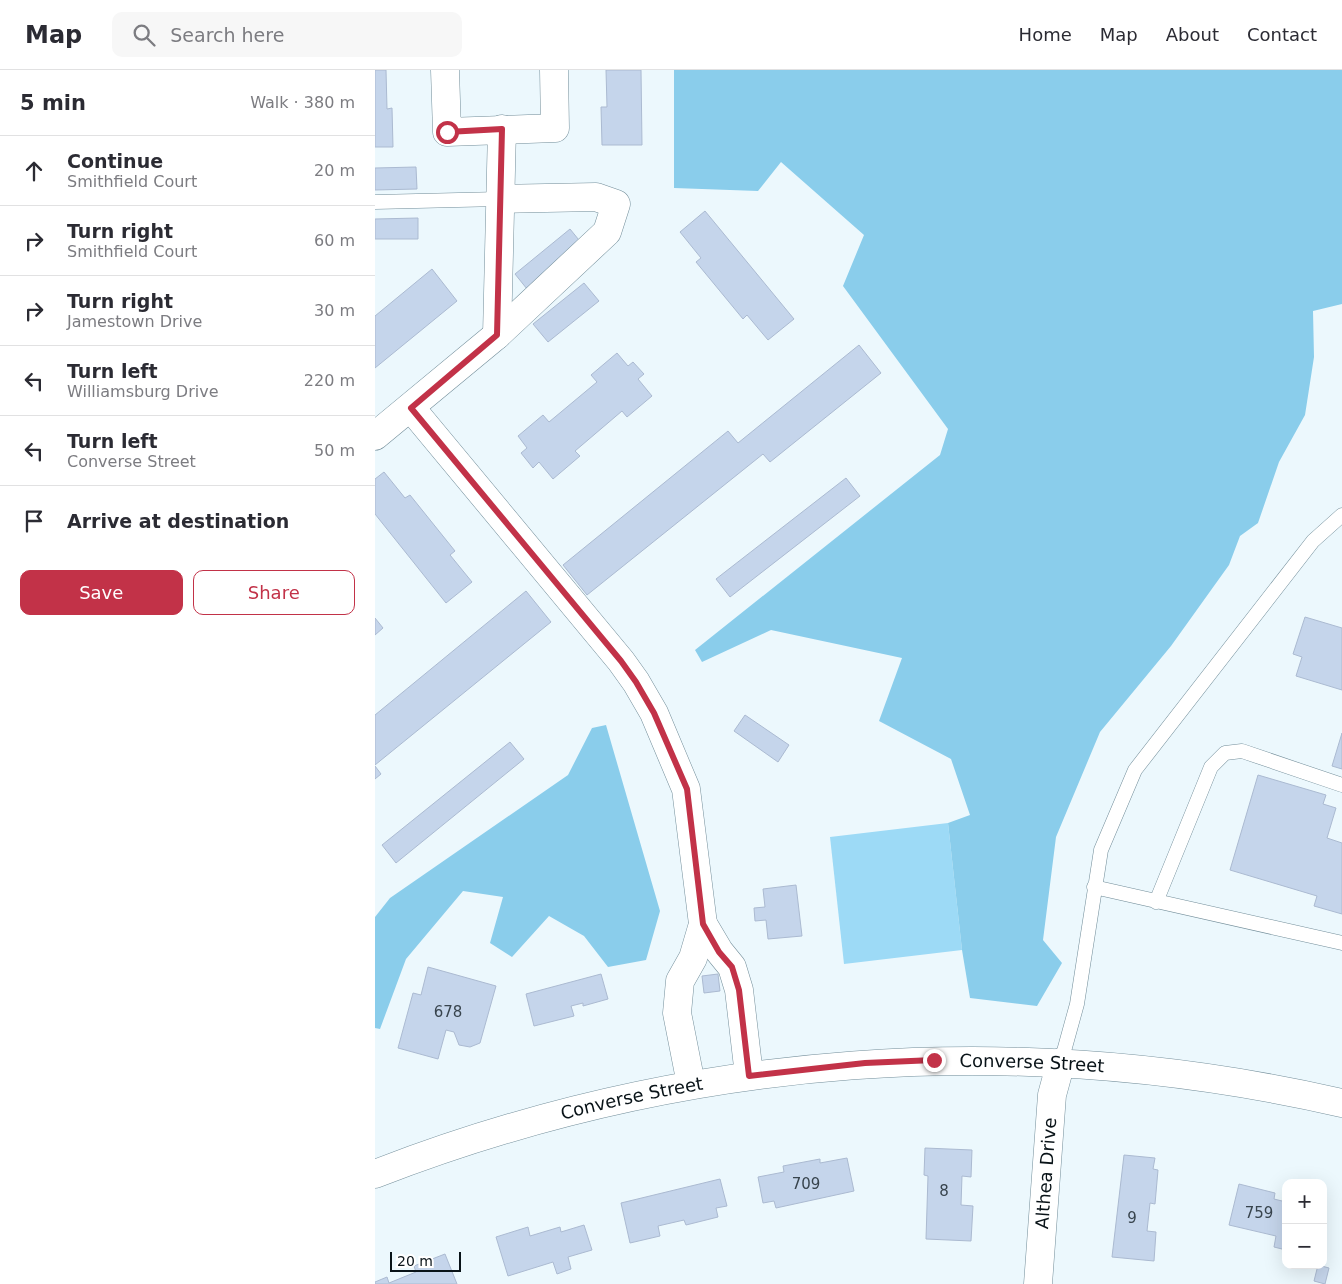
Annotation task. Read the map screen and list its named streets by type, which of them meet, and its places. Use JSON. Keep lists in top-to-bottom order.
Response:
{
  "streets": {
    "street": ["Converse Street", "Althea Drive"]
  },
  "crossings": [
    ["Converse Street", "Althea Drive"]
  ],
  "house_numbers": [
    "678",
    "709",
    "8",
    "759",
    "9"
  ],
  "scale_bar": "20 m",
  "page": {
    "header": "Map",
    "search": "Search here",
    "nav": [
      "Home",
      "Map",
      "About",
      "Contact"
    ],
    "heading": ["5 min", "Walk · 380 m"],
    "list": [
      ["Continue", "Smithfield Court", "20 m"],
      ["Turn right", "Smithfield Court", "60 m"],
      ["Turn right", "Jamestown Drive", "30 m"],
      ["Turn left", "Williamsburg Drive", "220 m"],
      ["Turn left", "Converse Street", "50 m"],
      "Arrive at destination"
    ],
    "buttons": ["Save", "Share"],
    "map_buttons": ["+", "−"],
    "scale": "20 m"
  }
}
